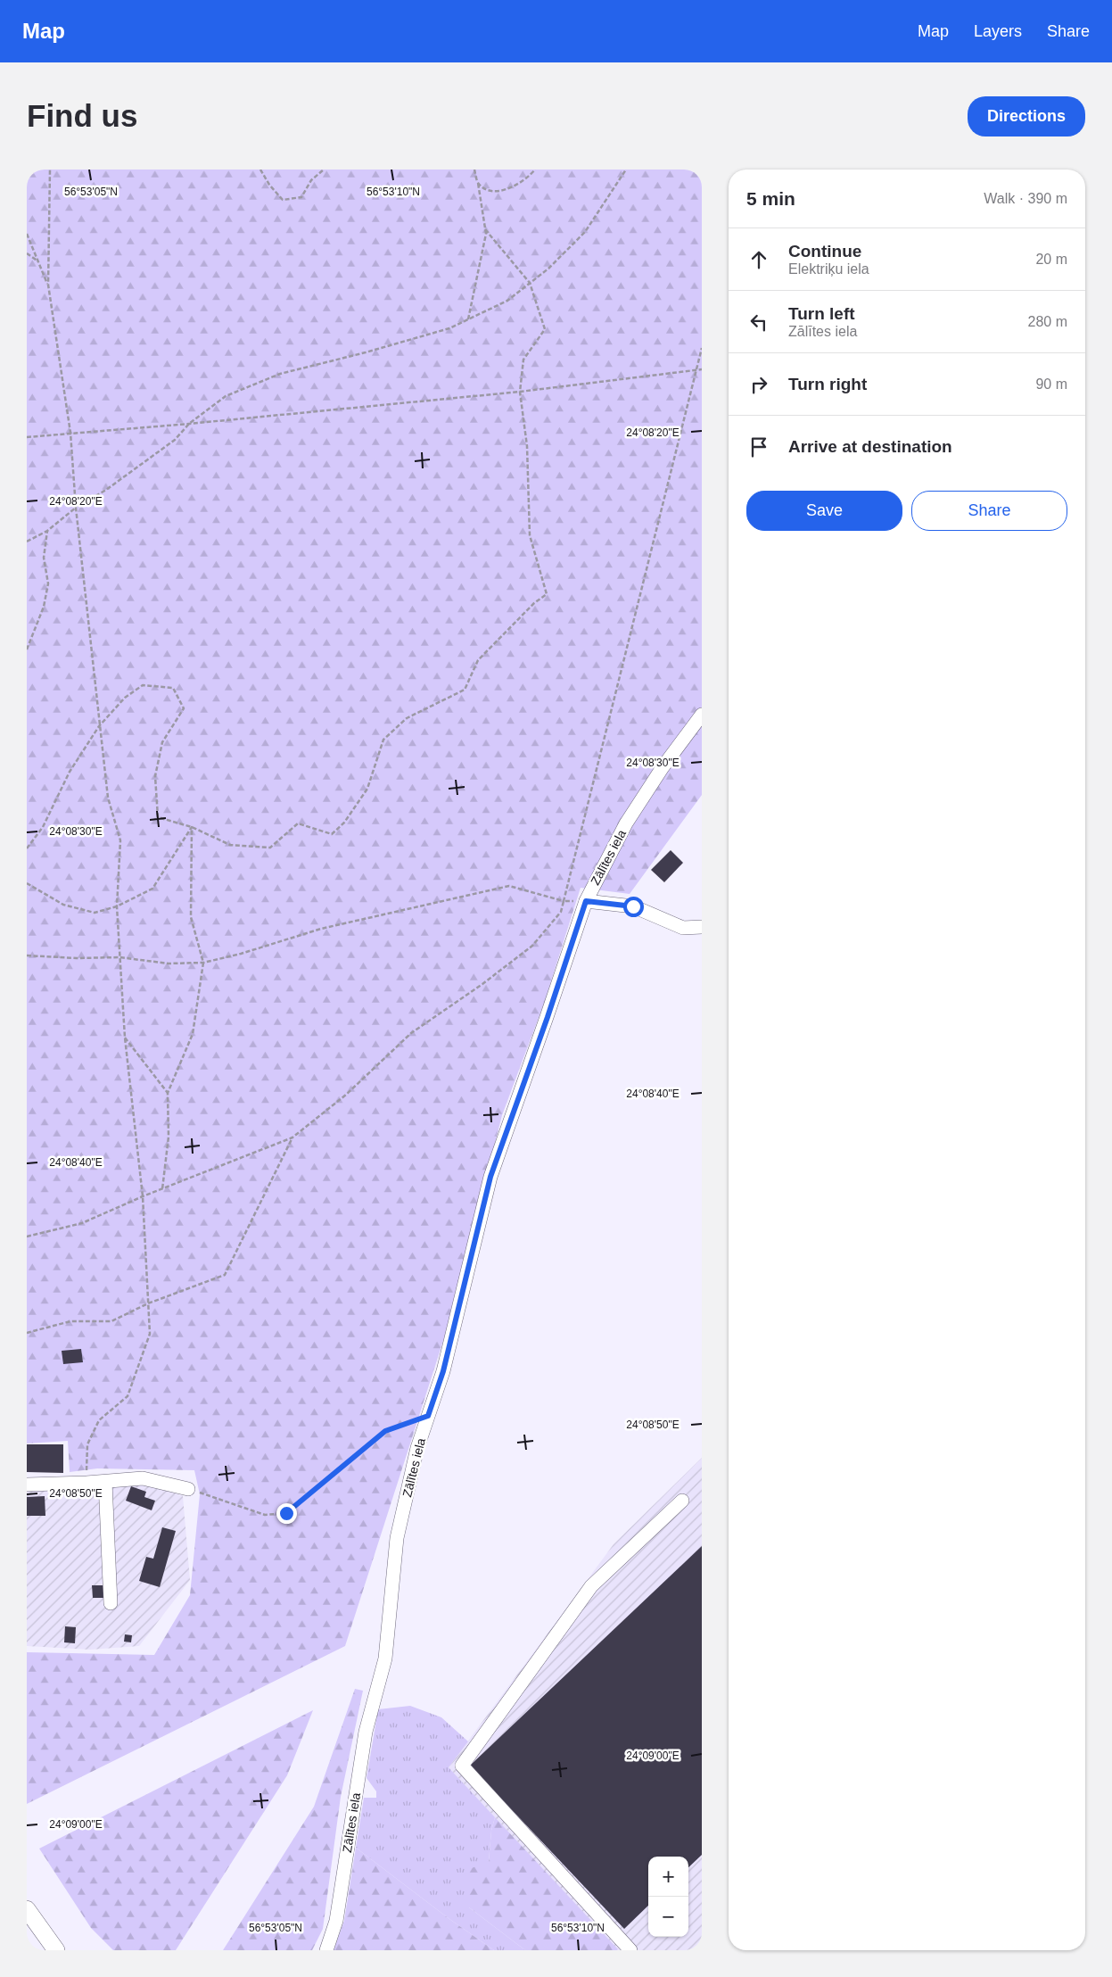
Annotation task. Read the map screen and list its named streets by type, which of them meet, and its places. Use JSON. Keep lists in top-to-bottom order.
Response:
{
  "streets": {
    "street": ["Zālītes iela"]
  },
  "page": {
    "header": "Map",
    "nav": ["Map", "Layers", "Share"],
    "buttons": [
      "Directions",
      ["Save", "Share"]
    ],
    "title": "Find us",
    "heading": ["5 min", "Walk · 390 m"],
    "list": [
      ["Continue", "Elektriķu iela", "20 m"],
      ["Turn left", "Zālītes iela", "280 m"],
      ["Turn right", "90 m"],
      "Arrive at destination"
    ],
    "map_buttons": ["+", "−"]
  },
  "coordinates": [
    "56°53'05\"N",
    "56°53'10\"N",
    "24°08'20\"E",
    "24°08'30\"E",
    "24°08'40\"E",
    "24°08'50\"E",
    "24°09'00\"E"
  ]
}
